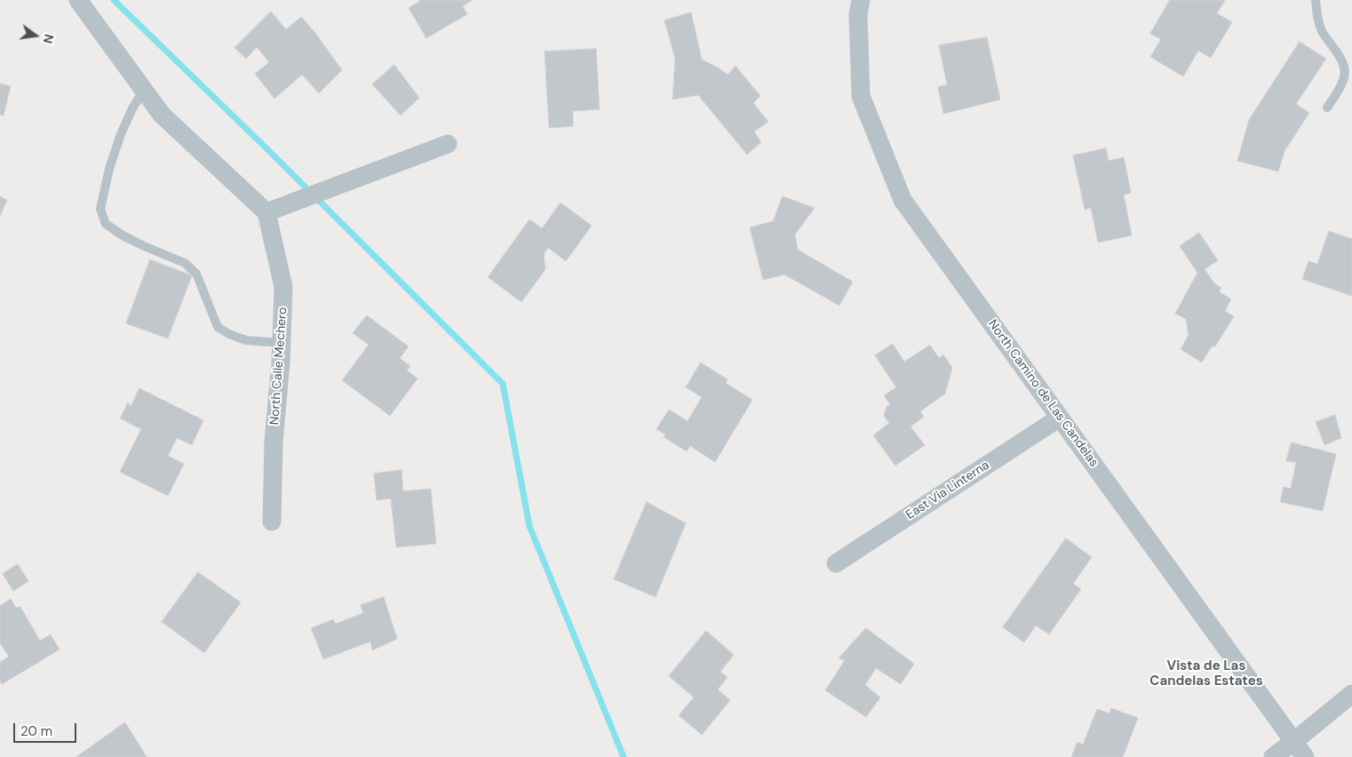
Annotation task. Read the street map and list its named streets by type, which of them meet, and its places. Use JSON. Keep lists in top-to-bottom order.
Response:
{
  "streets": {
    "street": ["North Calle Mechero", "North Camino de Las Candelas", "East Via Linterna"]
  },
  "crossings": [
    ["North Camino de Las Candelas", "East Via Linterna"]
  ],
  "districts": ["Vista de Las Candelas Estates"],
  "scale_bar": "20 m",
  "north": "right"
}
